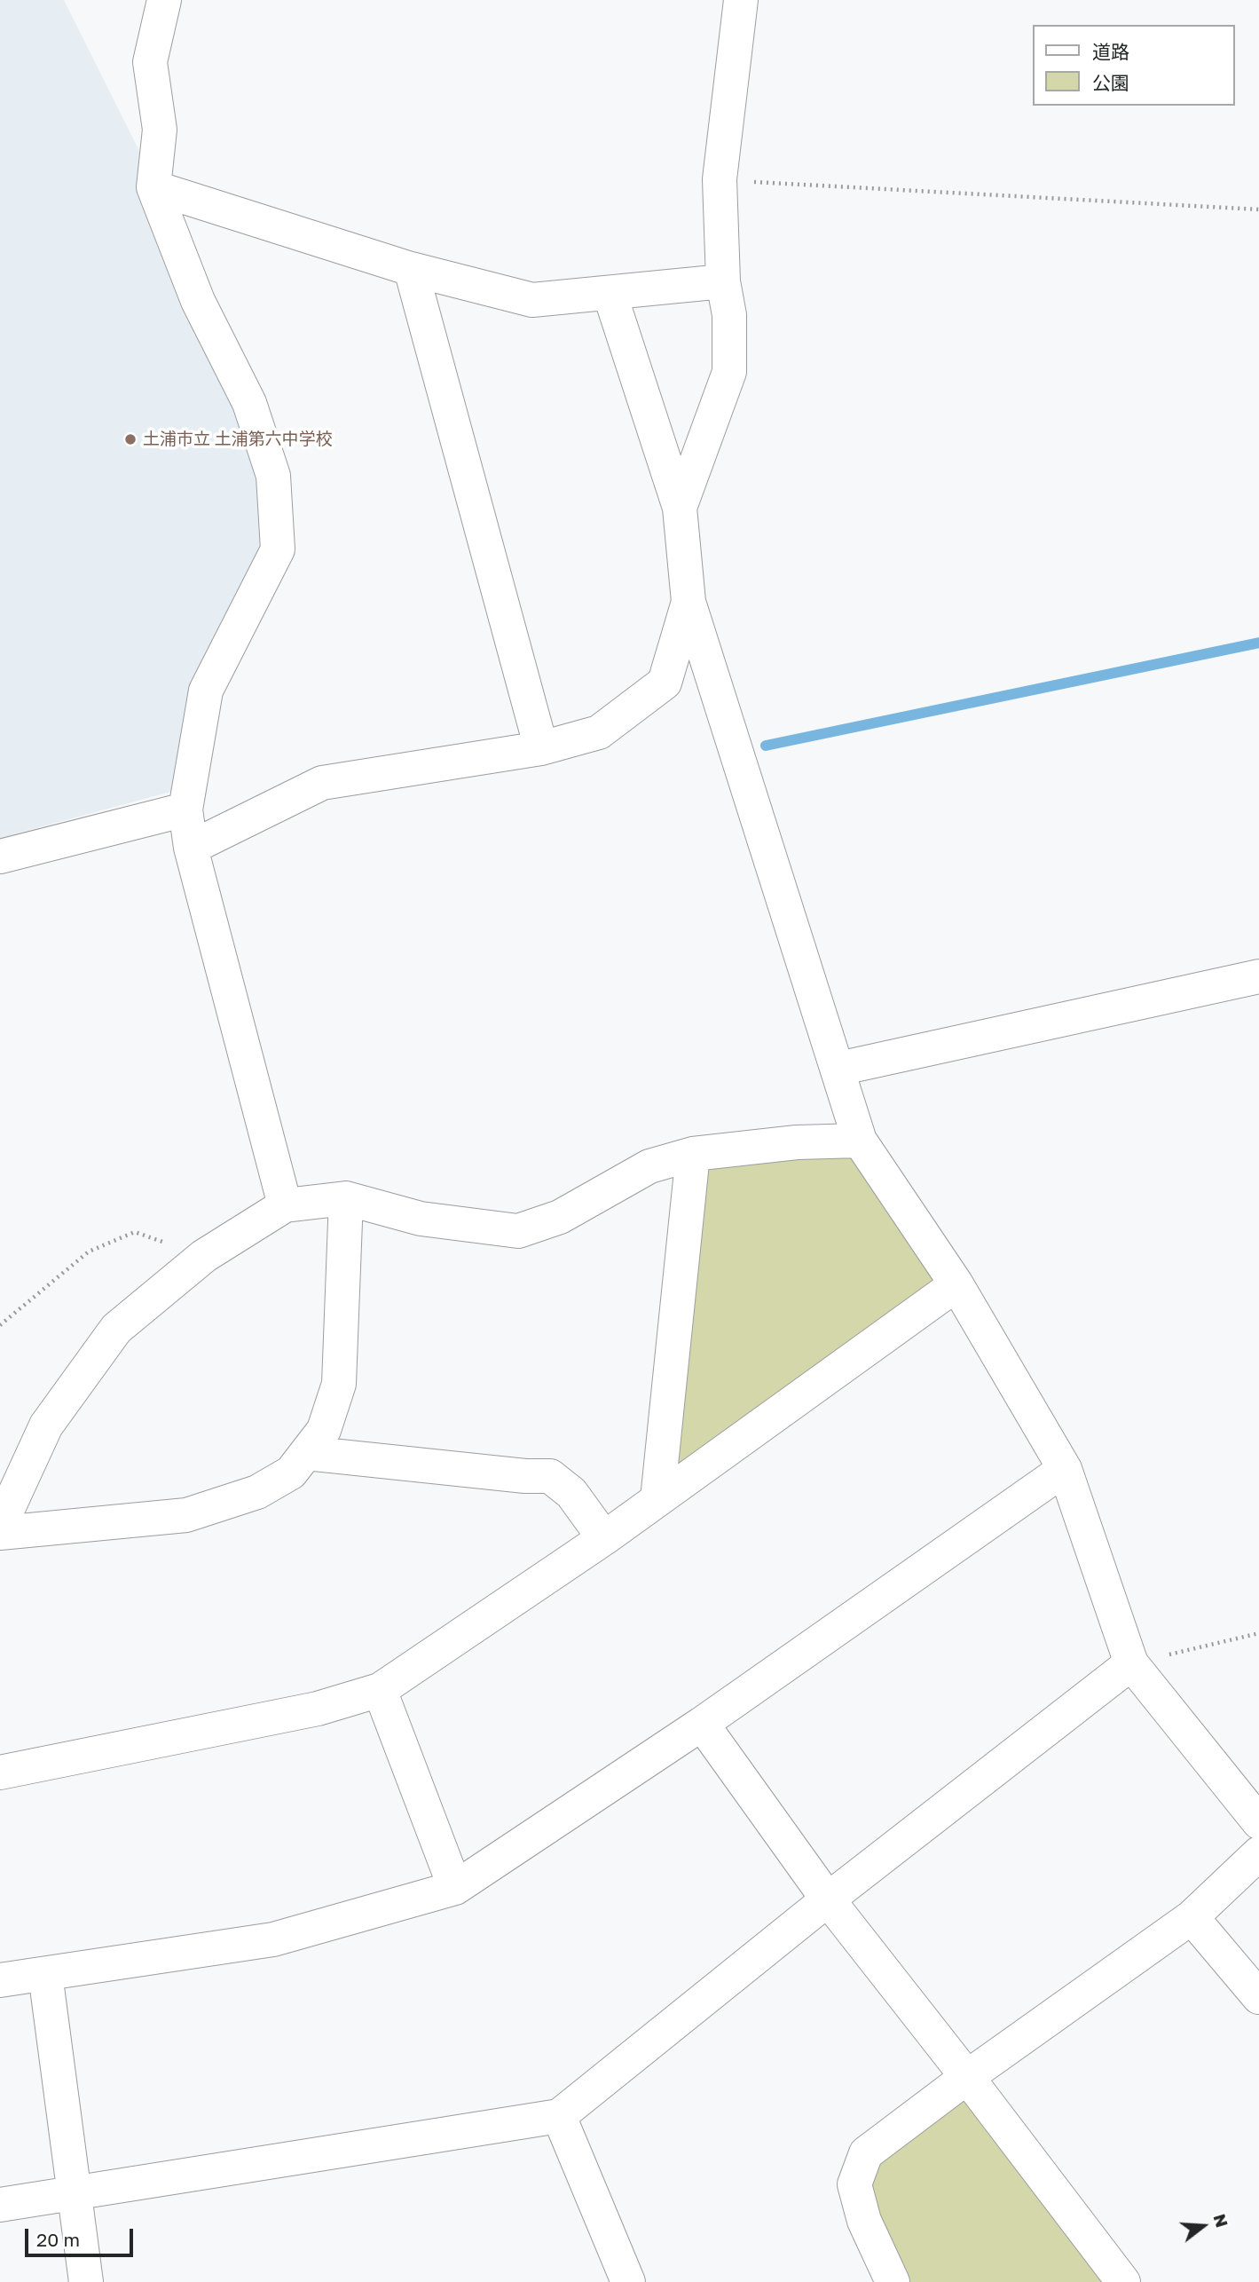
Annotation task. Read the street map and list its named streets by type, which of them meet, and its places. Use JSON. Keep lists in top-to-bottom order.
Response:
{
  "places": ["土浦市立 土浦第六中学校"],
  "legend": ["道路", "公園"],
  "scale_bar": "20 m",
  "north": "right"
}
